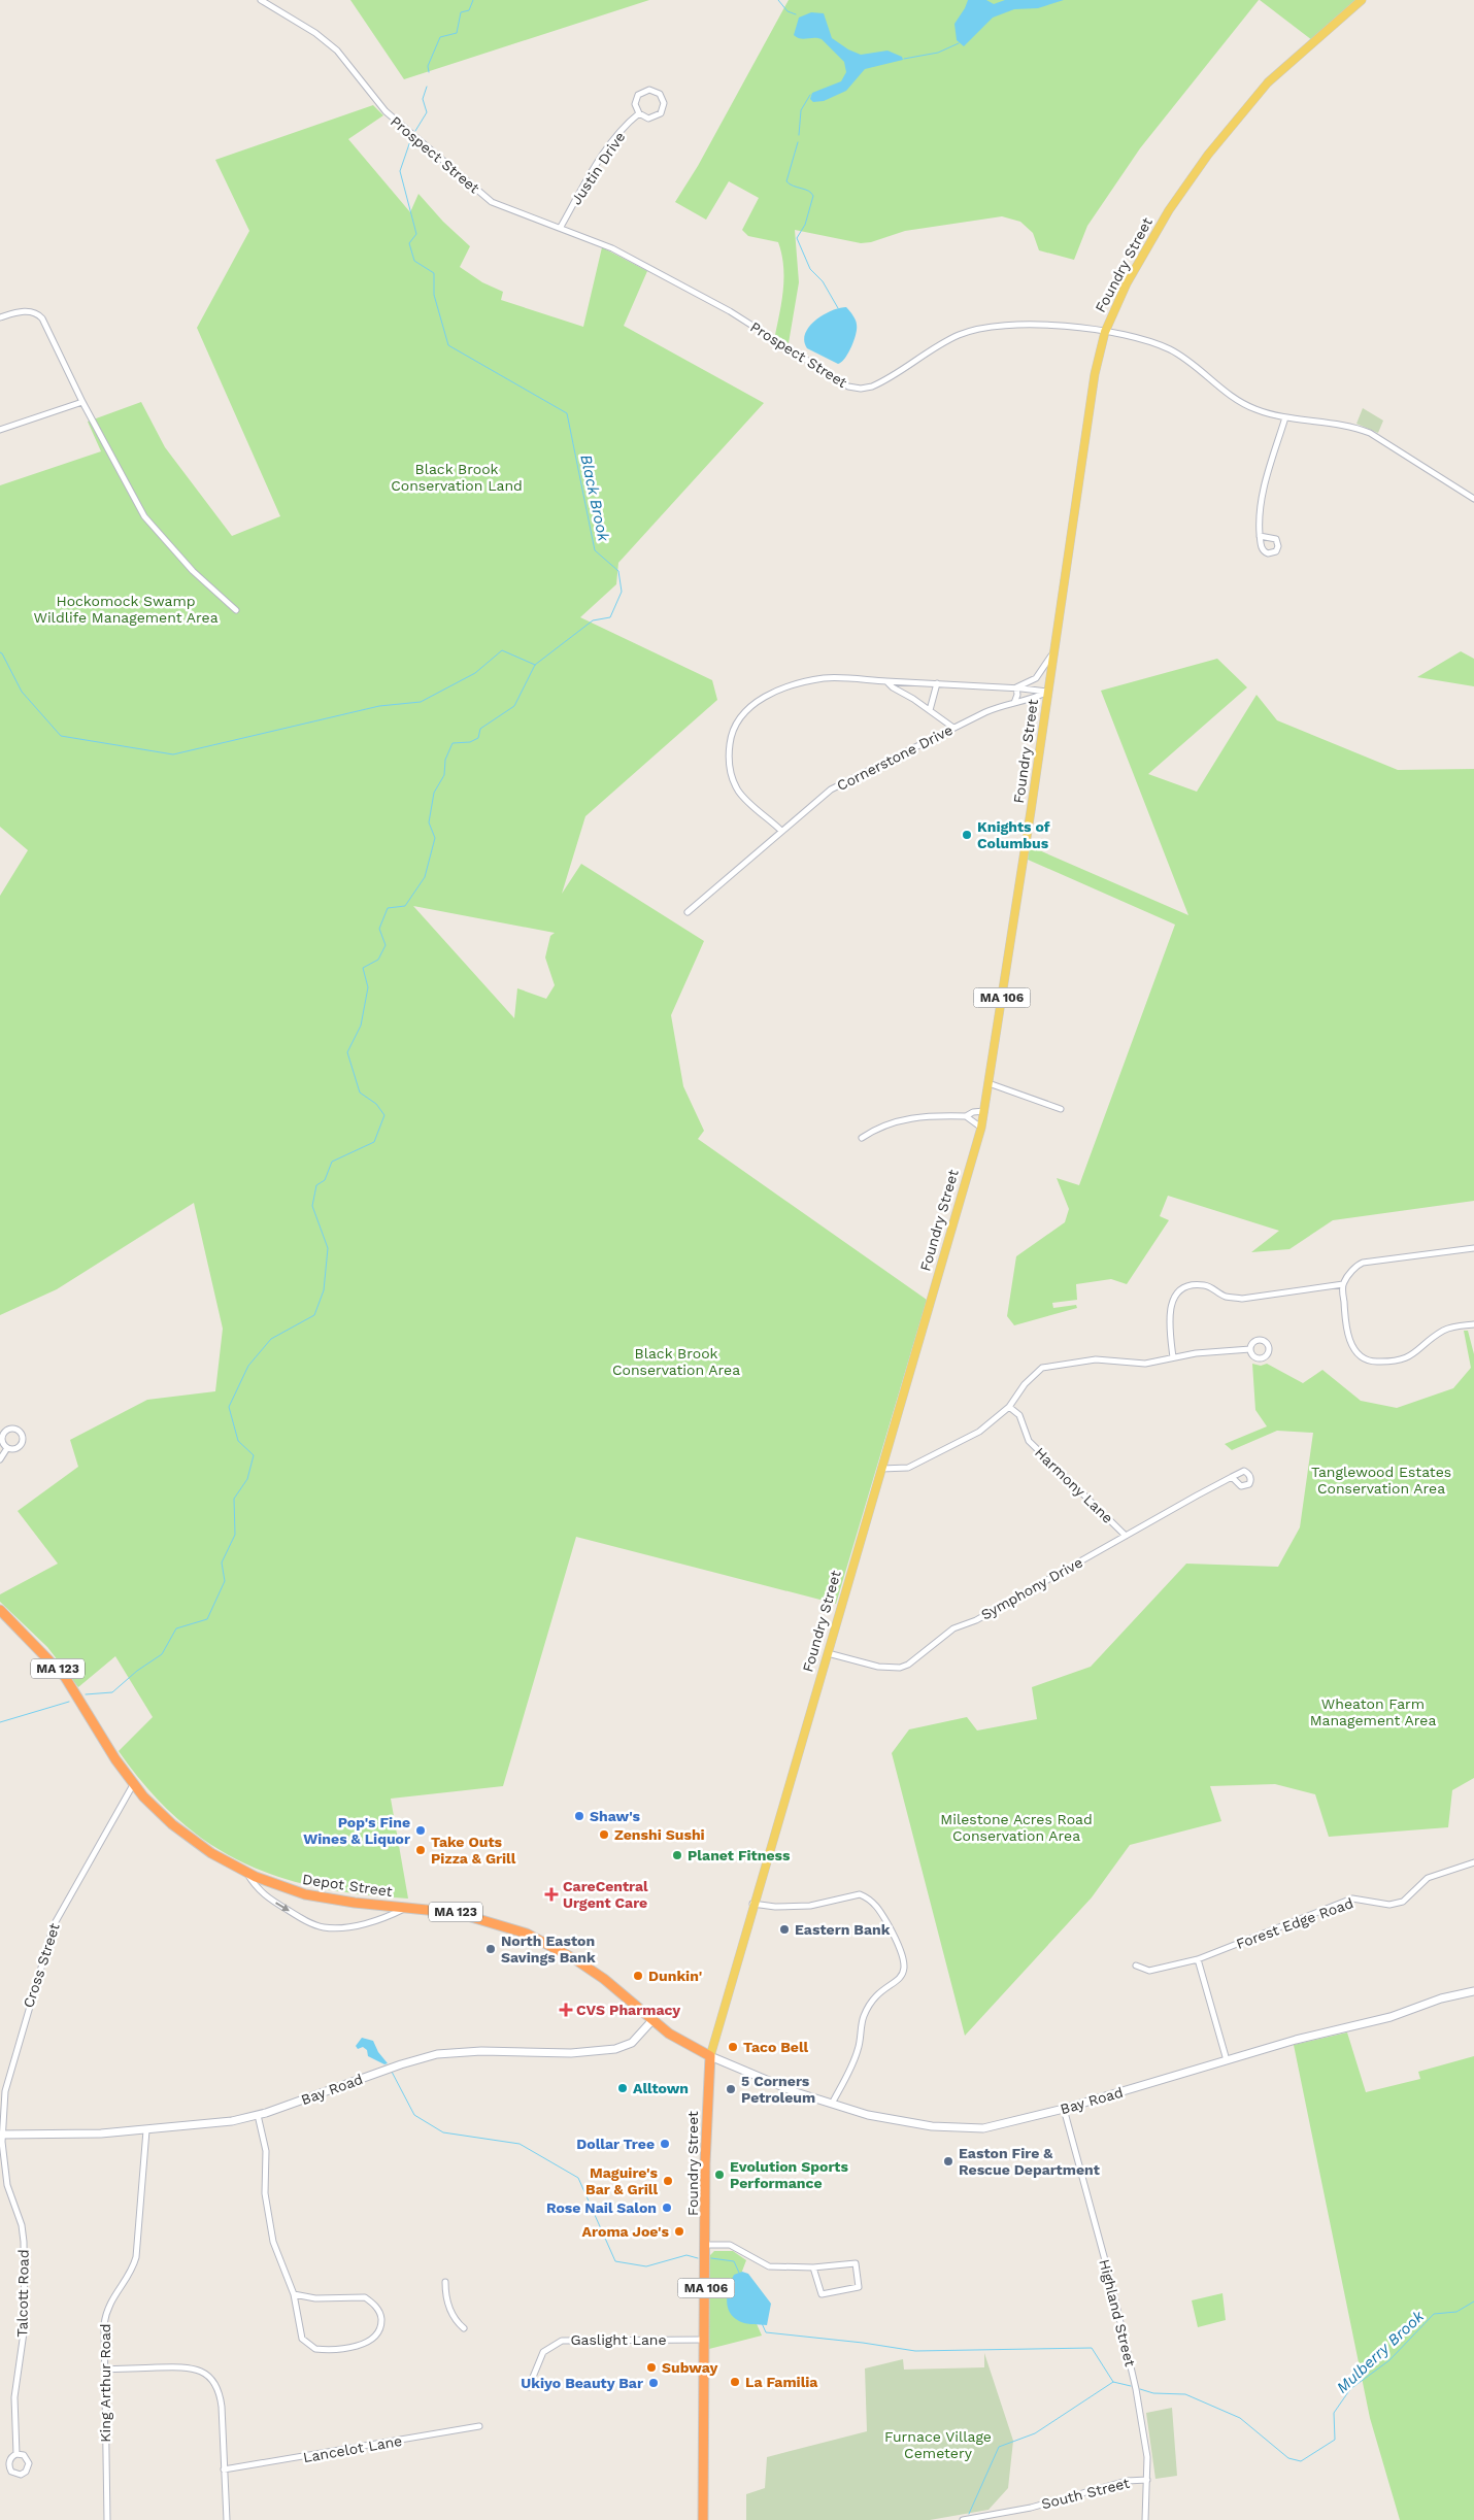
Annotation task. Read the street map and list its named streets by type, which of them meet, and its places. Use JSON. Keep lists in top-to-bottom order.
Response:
{
  "streets": {
    "highway": [
      "Foundry Street",
      "MA 106",
      "MA 123",
      "Depot Street"
    ],
    "main road": ["Bay Road"],
    "street": [
      "Prospect Street",
      "Justin Drive",
      "Cornerstone Drive",
      "Harmony Lane",
      "Symphony Drive",
      "Forest Edge Road",
      "Cross Street",
      "Talcott Road",
      "Highland Street",
      "Gaslight Lane",
      "King Arthur Road",
      "Lancelot Lane",
      "South Street"
    ]
  },
  "crossings": [
    ["Prospect Street", "Justin Drive"],
    ["Prospect Street", "Foundry Street"],
    ["Foundry Street", "Cornerstone Drive"],
    ["Foundry Street", "Symphony Drive"],
    ["Foundry Street", "Depot Street"],
    ["Foundry Street", "Bay Road"],
    ["Foundry Street", "Gaslight Lane"],
    ["Harmony Lane", "Symphony Drive"],
    ["Depot Street", "Cross Street"],
    ["Depot Street", "Bay Road"],
    ["Cross Street", "Bay Road"],
    ["Cross Street", "Talcott Road"],
    ["Bay Road", "Talcott Road"],
    ["Bay Road", "Highland Street"],
    ["Bay Road", "King Arthur Road"],
    ["Highland Street", "South Street"]
  ],
  "water": ["Black Brook", "Mulberry Brook"],
  "parks": [
    "Black Brook Conservation Land",
    "Hockomock Swamp Wildlife Management Area",
    "Black Brook Conservation Area",
    "Tanglewood Estates Conservation Area",
    "Wheaton Farm Management Area",
    "Milestone Acres Road Conservation Area",
    "Furnace Village Cemetery"
  ],
  "places": {
    "other": [
      "Knights of Columbus",
      "Shaw's",
      "Pop's Fine Wines & Liquor",
      "Zenshi Sushi",
      "Take Outs Pizza & Grill",
      "Planet Fitness",
      "Eastern Bank",
      "North Easton Savings Bank",
      "Dunkin'",
      "Taco Bell",
      "Alltown",
      "5 Corners Petroleum",
      "Dollar Tree",
      "Easton Fire & Rescue Department",
      "Evolution Sports Performance",
      "Maguire's Bar & Grill",
      "Rose Nail Salon",
      "Aroma Joe's",
      "Subway",
      "La Familia",
      "Ukiyo Beauty Bar"
    ],
    "health": ["CareCentral Urgent Care", "CVS Pharmacy"]
  }
}
